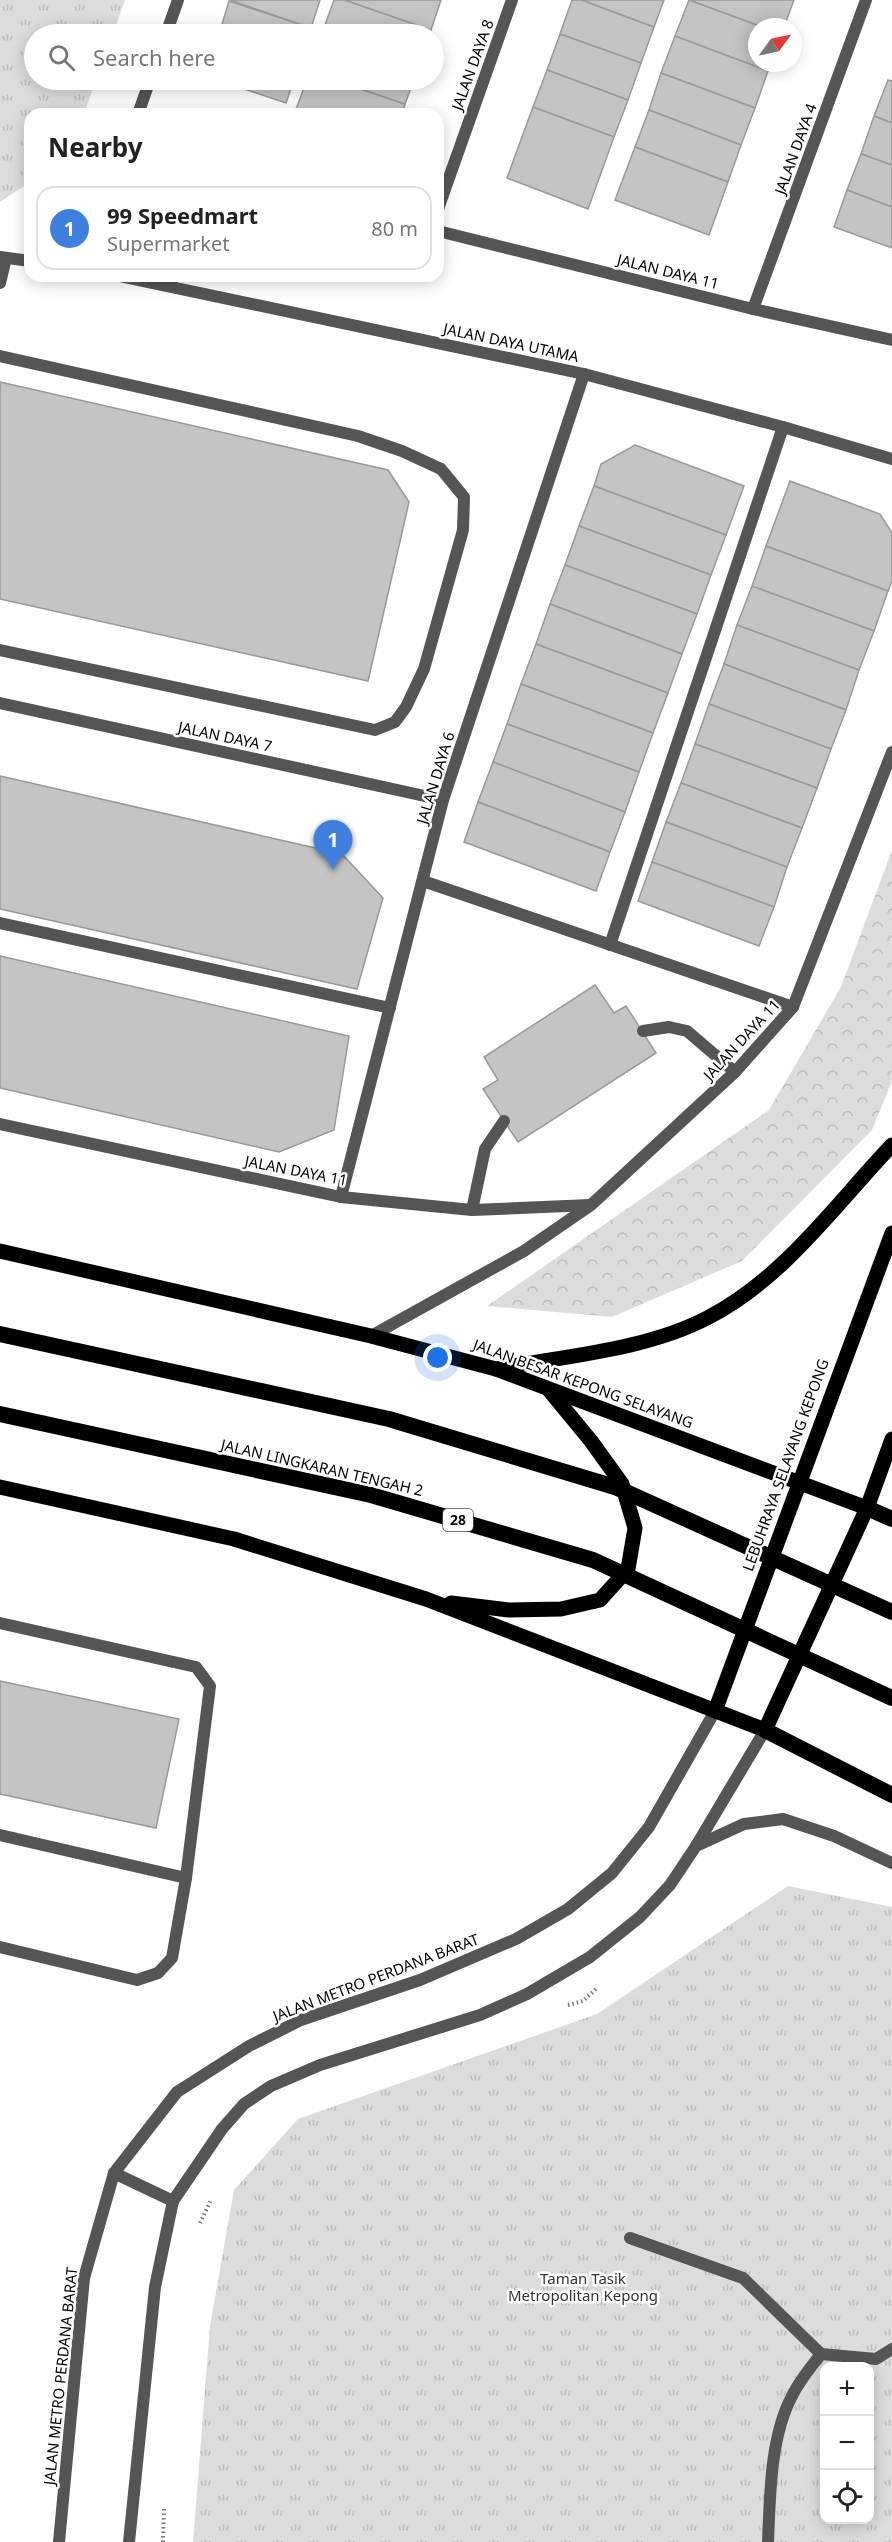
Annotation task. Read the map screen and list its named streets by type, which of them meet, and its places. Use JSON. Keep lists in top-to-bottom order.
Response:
{
  "streets": {
    "highway": ["JALAN LINGKARAN TENGAH 2", "28"],
    "main road": ["JALAN BESAR KEPONG SELAYANG", "LEBUHRAYA SELAYANG KEPONG"],
    "street": [
      "JALAN DAYA 8",
      "JALAN DAYA 4",
      "JALAN DAYA 11",
      "JALAN DAYA UTAMA",
      "JALAN DAYA 7",
      "JALAN DAYA 6",
      "JALAN METRO PERDANA BARAT"
    ]
  },
  "crossings": [
    ["JALAN DAYA 4", "JALAN DAYA 11"],
    ["JALAN DAYA 11", "JALAN DAYA 6"],
    ["JALAN DAYA 11", "JALAN BESAR KEPONG SELAYANG"],
    ["JALAN DAYA UTAMA", "JALAN DAYA 6"],
    ["JALAN DAYA 7", "JALAN DAYA 6"],
    ["JALAN BESAR KEPONG SELAYANG", "LEBUHRAYA SELAYANG KEPONG"],
    ["LEBUHRAYA SELAYANG KEPONG", "JALAN METRO PERDANA BARAT"]
  ],
  "parks": ["Taman Tasik Metropolitan Kepong"],
  "north": "top right",
  "page": {
    "search": "Search here",
    "heading": "Nearby",
    "list": [
      {
        "mark": "1",
        "name": "99 Speedmart",
        "note": "Supermarket",
        "value": "80 m"
      }
    ],
    "pins": "1",
    "map_buttons": ["+", "−"]
  }
}
